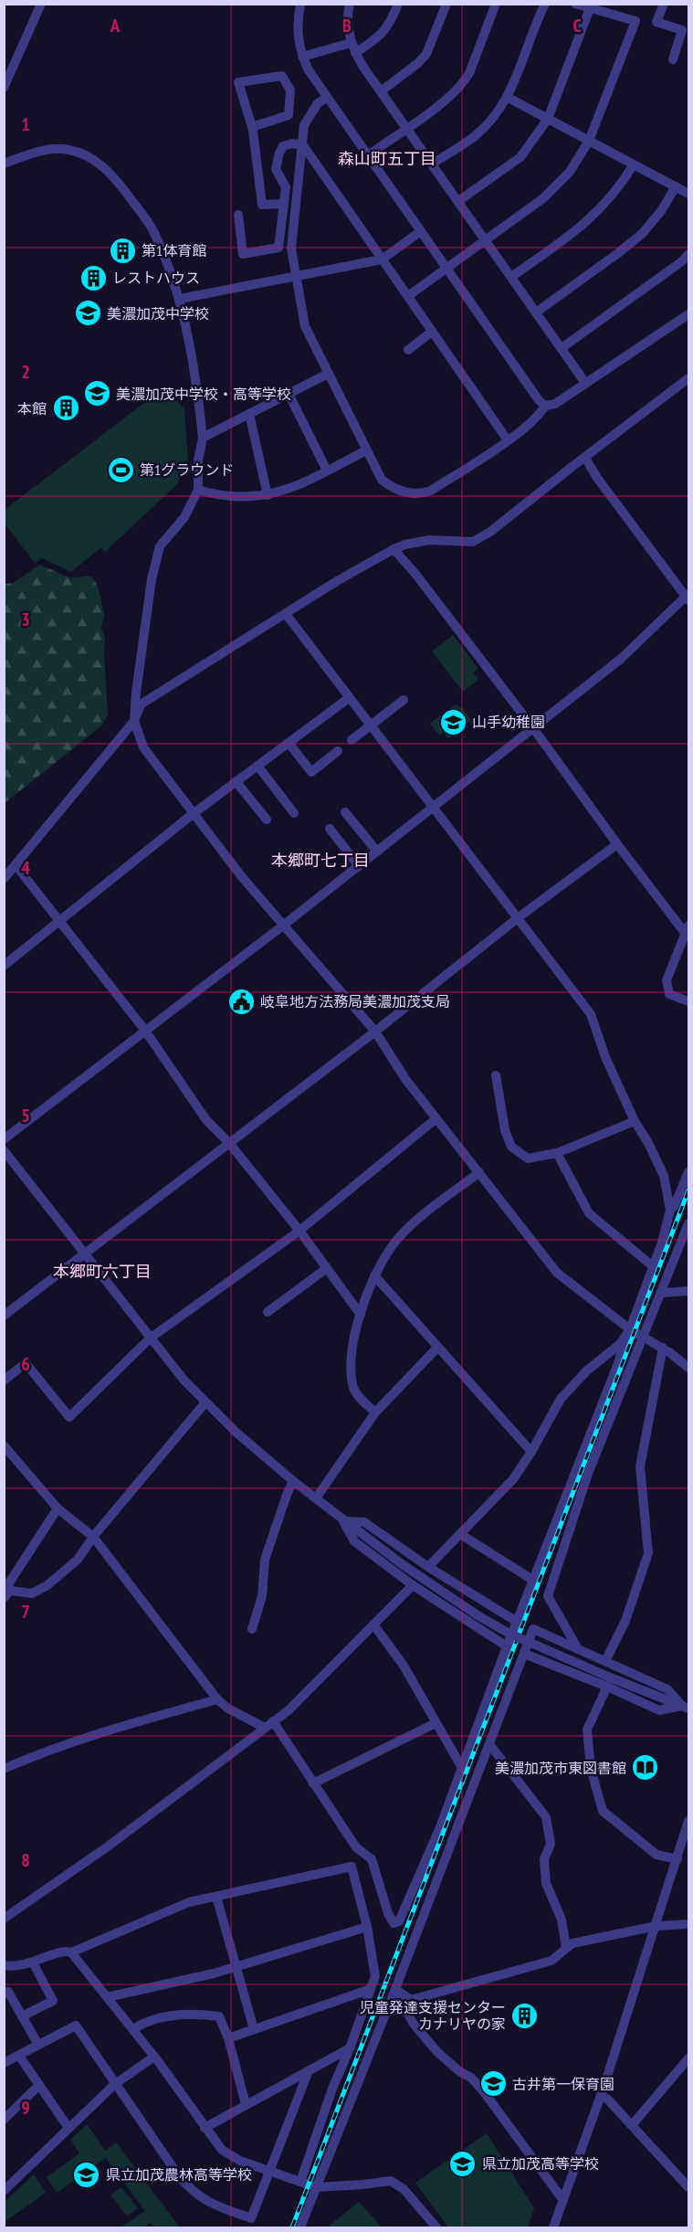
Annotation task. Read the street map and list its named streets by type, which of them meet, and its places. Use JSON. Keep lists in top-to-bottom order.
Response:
{
  "districts": ["森山町五丁目", "本郷町七丁目", "本郷町六丁目"],
  "places": {
    "building": [
      "第1体育館",
      "レストハウス",
      "本館",
      "児童発達支援センター カナリヤの家"
    ],
    "school or university": [
      "美濃加茂中学校",
      "美濃加茂中学校・高等学校",
      "山手幼稚園",
      "古井第一保育園",
      "県立加茂高等学校",
      "県立加茂農林高等学校"
    ],
    "sports": ["第1グラウンド"],
    "public building": ["岐阜地方法務局美濃加茂支局"],
    "library": ["美濃加茂市東図書館"]
  },
  "grid": {
    "columns": ["A", "B", "C"],
    "rows": [
      "1",
      "2",
      "3",
      "4",
      "5",
      "6",
      "7",
      "8",
      "9"
    ]
  }
}
